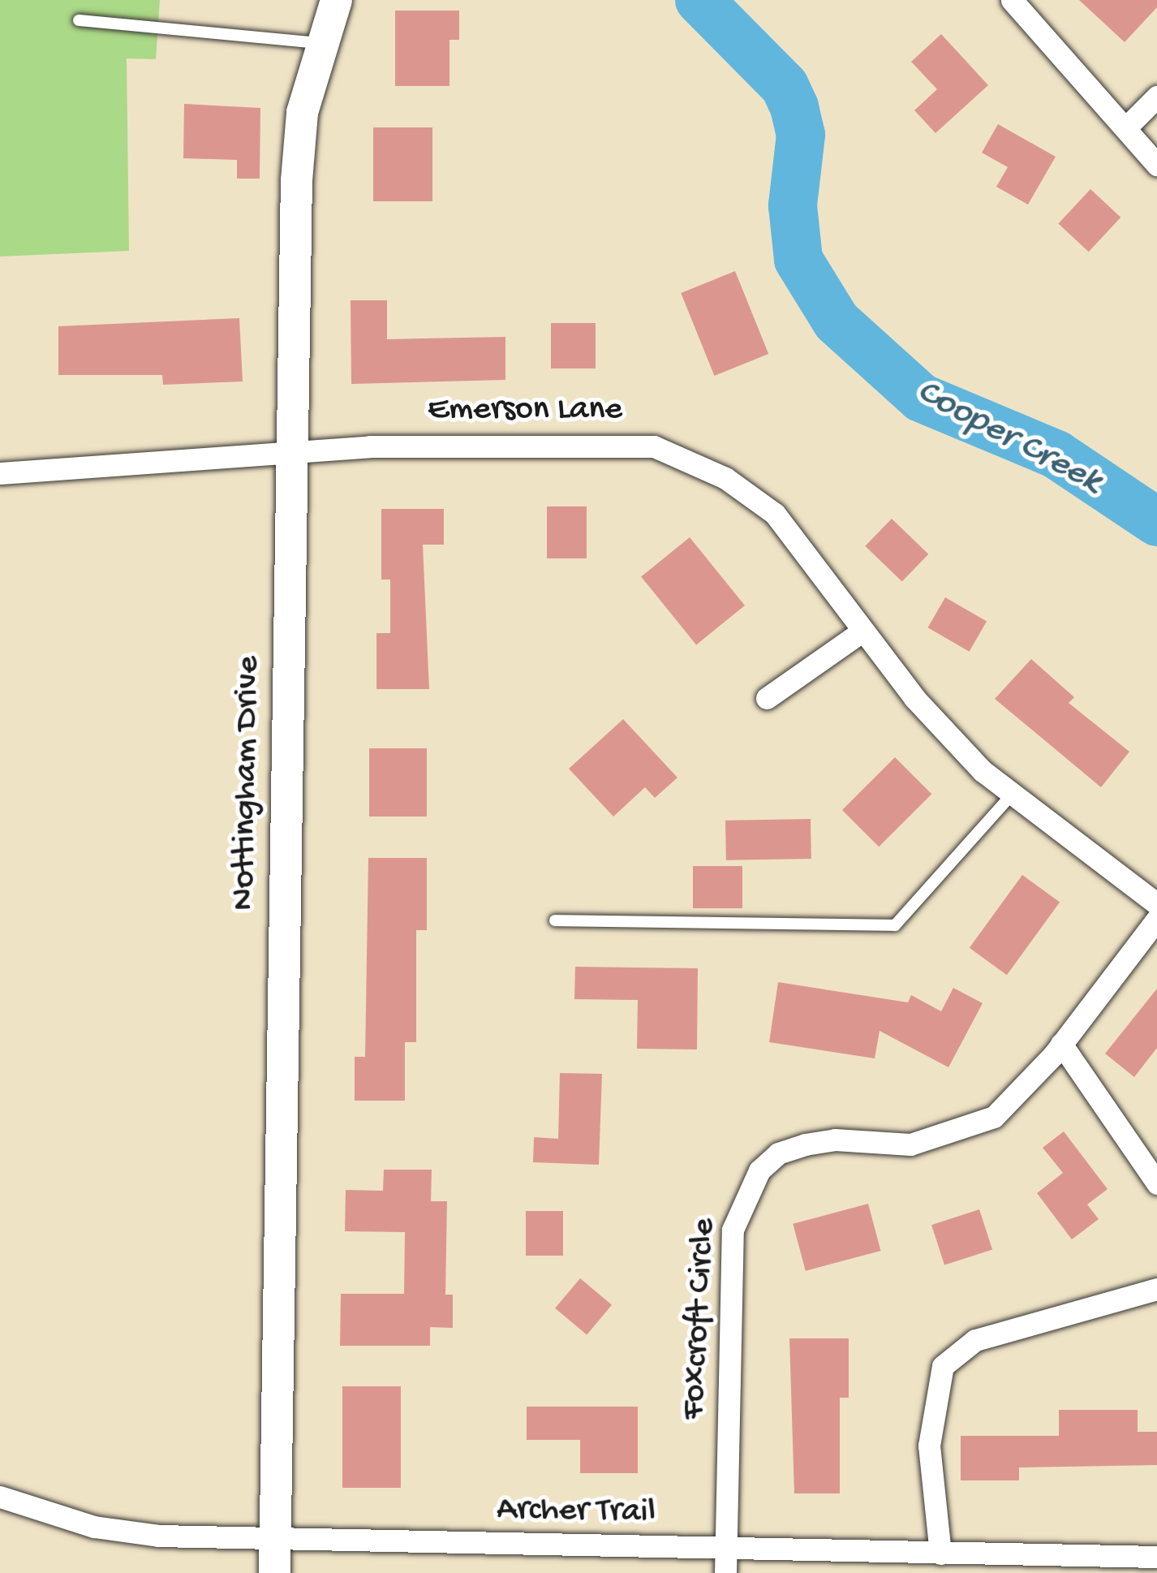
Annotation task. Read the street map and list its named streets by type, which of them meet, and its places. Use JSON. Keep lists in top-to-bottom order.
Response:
{
  "streets": {
    "street": [
      "Emerson Lane",
      "Nottingham Drive",
      "Foxcroft Circle",
      "Archer Trail"
    ]
  },
  "crossings": [
    ["Emerson Lane", "Nottingham Drive"],
    ["Nottingham Drive", "Archer Trail"],
    ["Foxcroft Circle", "Archer Trail"]
  ],
  "water": ["Cooper Creek"]
}
